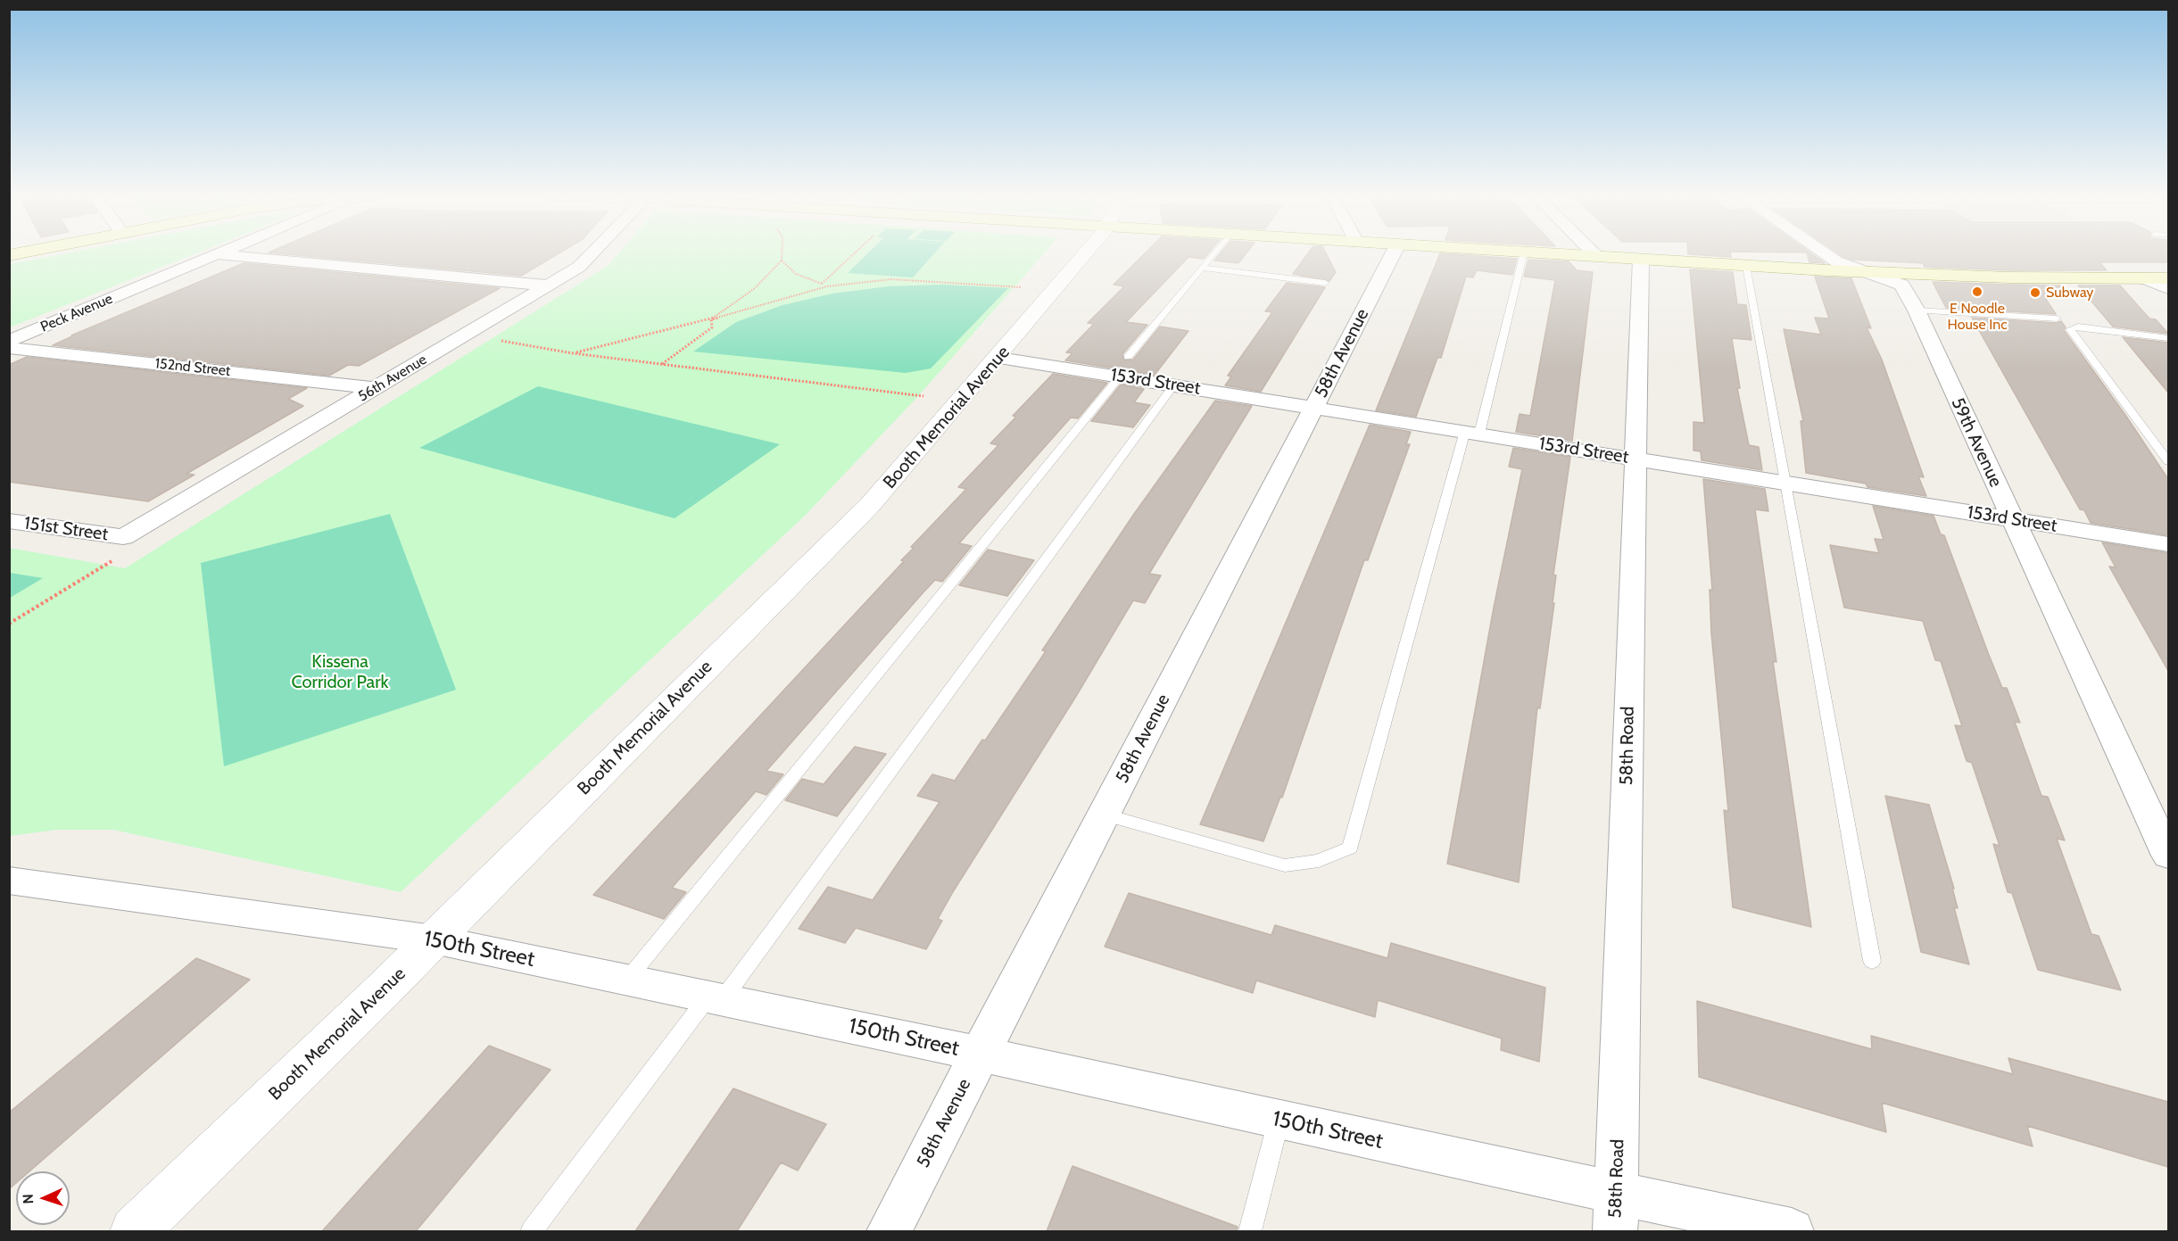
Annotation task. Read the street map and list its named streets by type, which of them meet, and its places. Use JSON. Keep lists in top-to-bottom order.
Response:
{
  "streets": {
    "street": [
      "Peck Avenue",
      "58th Avenue",
      "152nd Street",
      "56th Avenue",
      "153rd Street",
      "Booth Memorial Avenue",
      "59th Avenue",
      "151st Street",
      "58th Road",
      "150th Street"
    ]
  },
  "crossings": [
    ["58th Avenue", "153rd Street"],
    ["58th Avenue", "150th Street"],
    ["152nd Street", "56th Avenue"],
    ["56th Avenue", "151st Street"],
    ["153rd Street", "Booth Memorial Avenue"],
    ["153rd Street", "59th Avenue"],
    ["153rd Street", "58th Road"],
    ["Booth Memorial Avenue", "150th Street"],
    ["58th Road", "150th Street"]
  ],
  "parks": ["Kissena Corridor Park"],
  "places": ["E Noodle House Inc", "Subway"],
  "north": "left"
}
